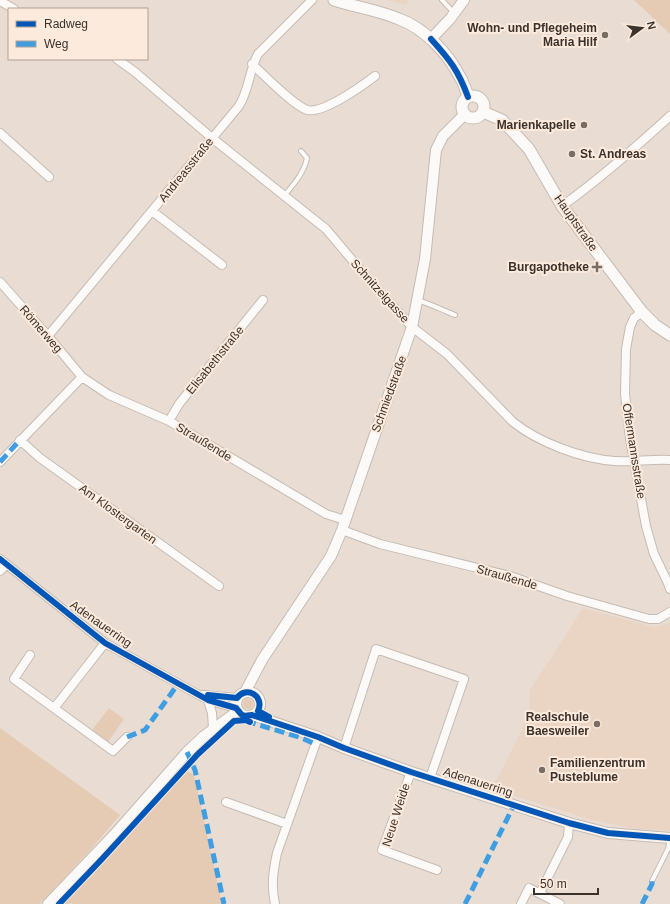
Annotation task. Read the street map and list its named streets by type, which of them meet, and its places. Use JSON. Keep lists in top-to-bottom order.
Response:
{
  "streets": {
    "main road": ["Hauptstraße"],
    "street": [
      "Andreasstraße",
      "Schnitzelgasse",
      "Römerweg",
      "Elisabethstraße",
      "Schmiedstraße",
      "Straußende",
      "Offermannsstraße",
      "Am Klostergarten",
      "Adenauerring",
      "Neue Weide"
    ]
  },
  "crossings": [
    ["Andreasstraße", "Schnitzelgasse"],
    ["Andreasstraße", "Römerweg"],
    ["Hauptstraße", "Schmiedstraße"],
    ["Hauptstraße", "Offermannsstraße"],
    ["Schnitzelgasse", "Schmiedstraße"],
    ["Schnitzelgasse", "Offermannsstraße"],
    ["Römerweg", "Straußende"],
    ["Elisabethstraße", "Straußende"],
    ["Schmiedstraße", "Straußende"],
    ["Schmiedstraße", "Adenauerring"],
    ["Adenauerring", "Neue Weide"]
  ],
  "places": {
    "other": [
      "Wohn- und Pflegeheim Maria Hilf",
      "Marienkapelle",
      "St. Andreas",
      "Realschule Baesweiler",
      "Familienzentrum Pusteblume"
    ],
    "health": ["Burgapotheke"]
  },
  "legend": ["Radweg", "Weg"],
  "scale_bar": "50 m",
  "north": "right"
}
